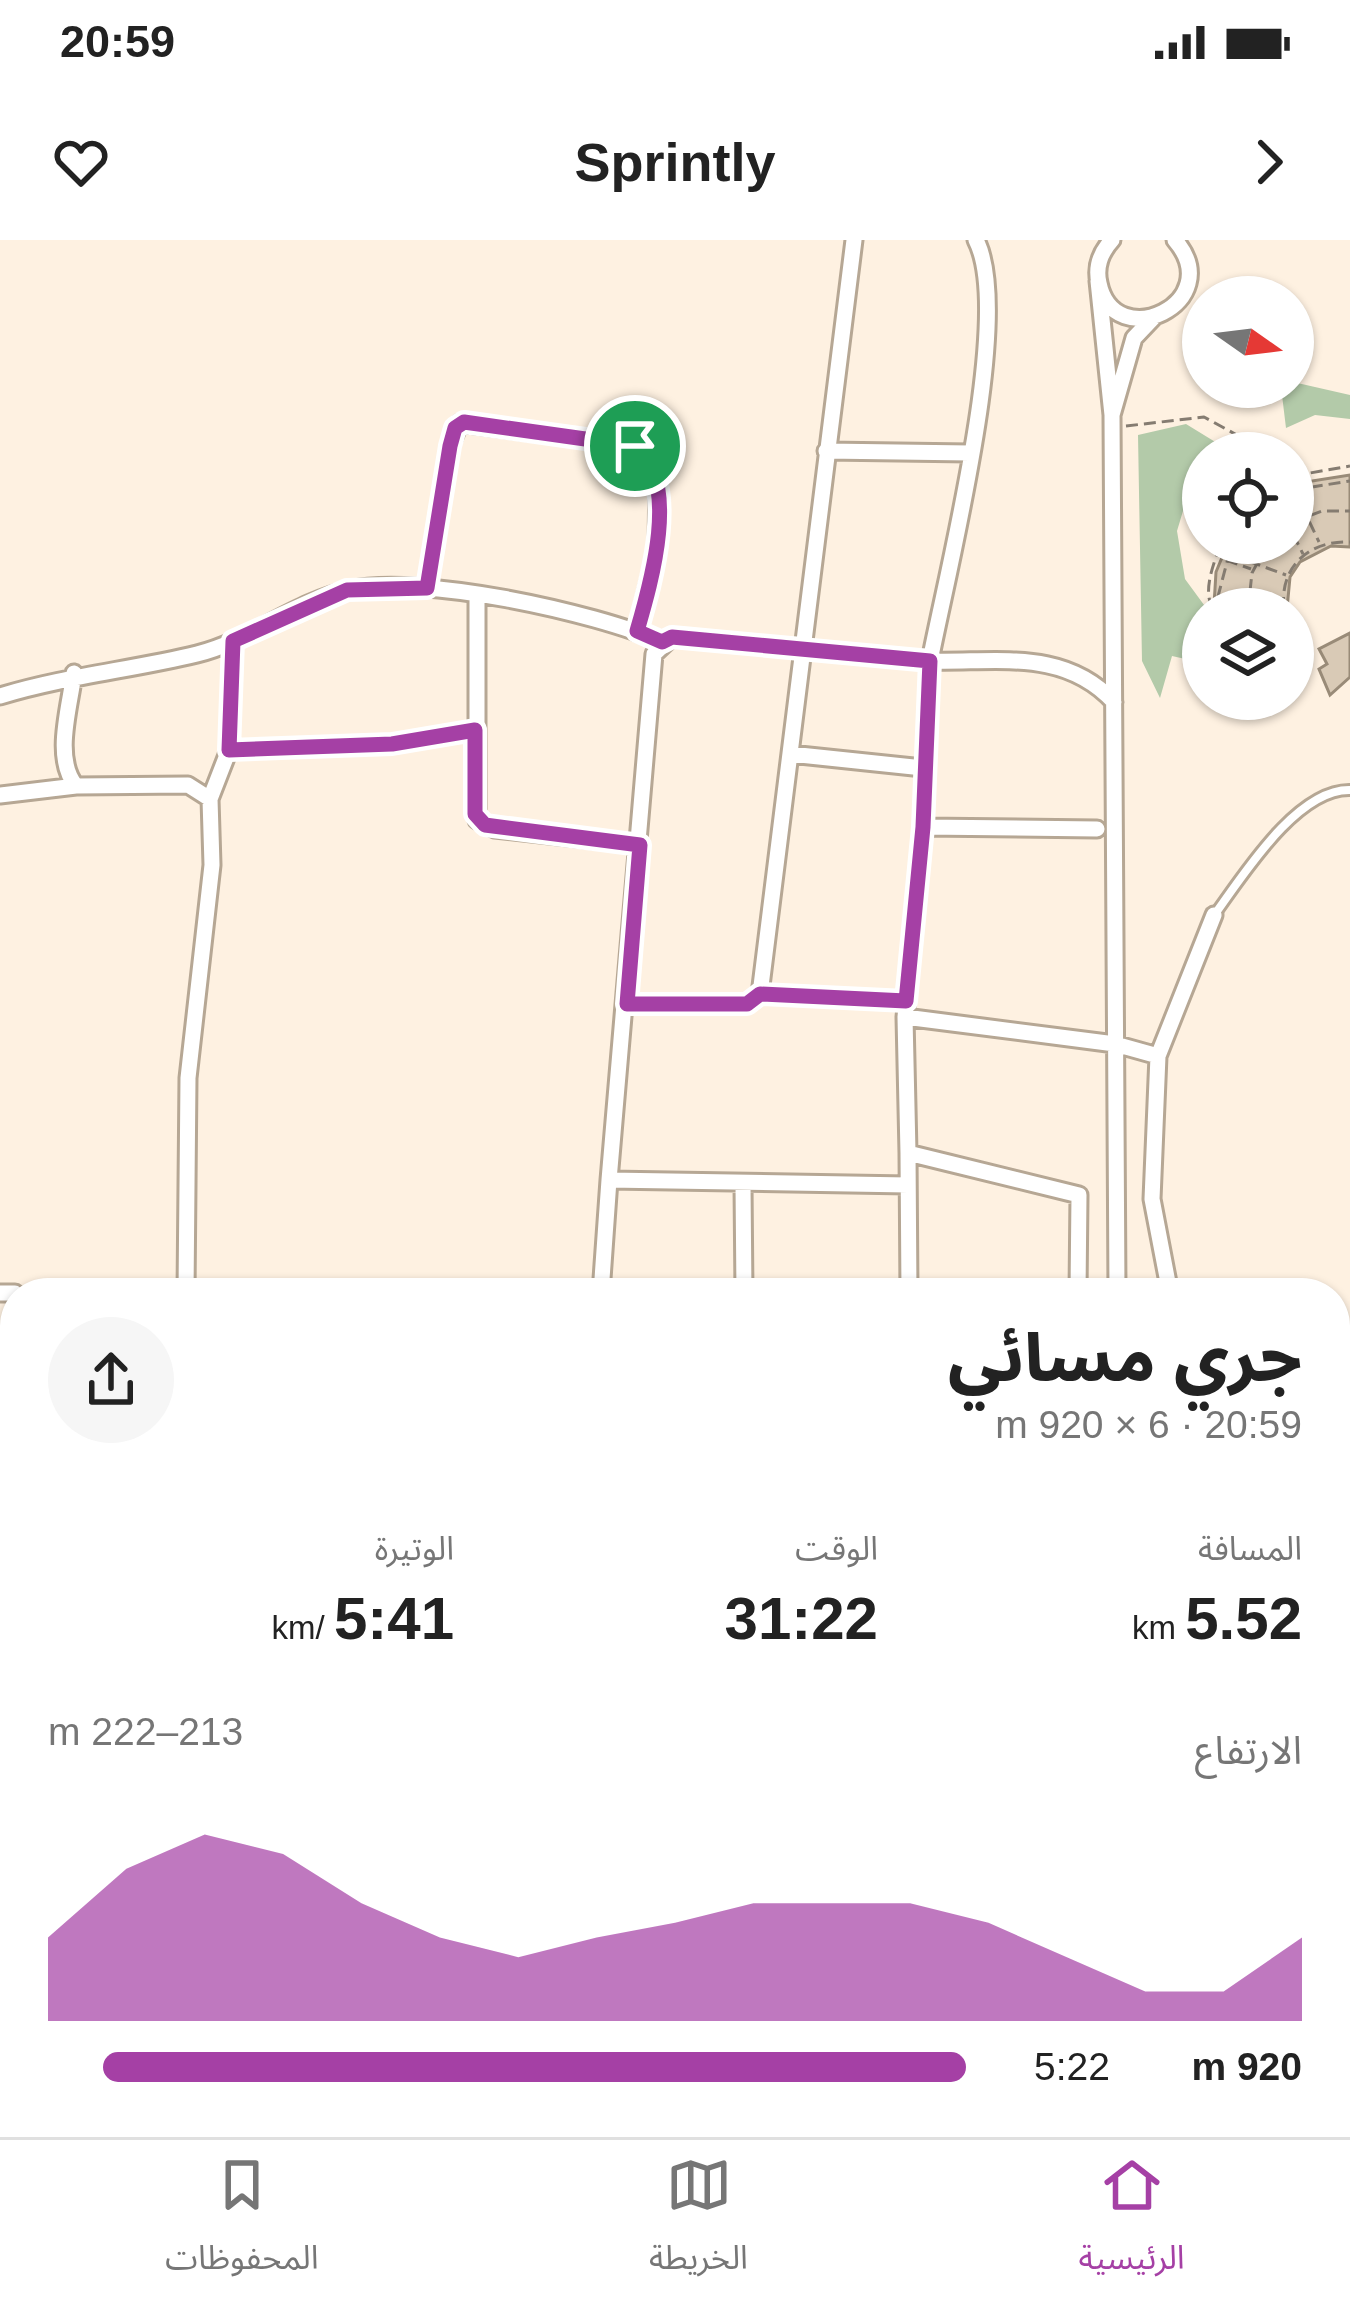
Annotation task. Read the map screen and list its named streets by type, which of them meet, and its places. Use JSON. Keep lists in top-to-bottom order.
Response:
{
  "north": "right",
  "page": {
    "status": "20:59",
    "header": "Sprintly",
    "heading": ["جري مسائي", "20:59 · 6 × 920 m"],
    "stats": [
      ["المسافة", "5.52 km"],
      ["الوقت", "31:22"],
      ["الوتيرة", "5:41 /km"]
    ],
    "chart": ["الارتفاع", "213–222 m"],
    "list": [
      {
        "name": "920 m",
        "note": "5:22"
      }
    ],
    "tabs": ["الرئيسية", "الخريطة", "المحفوظات"]
  }
}
